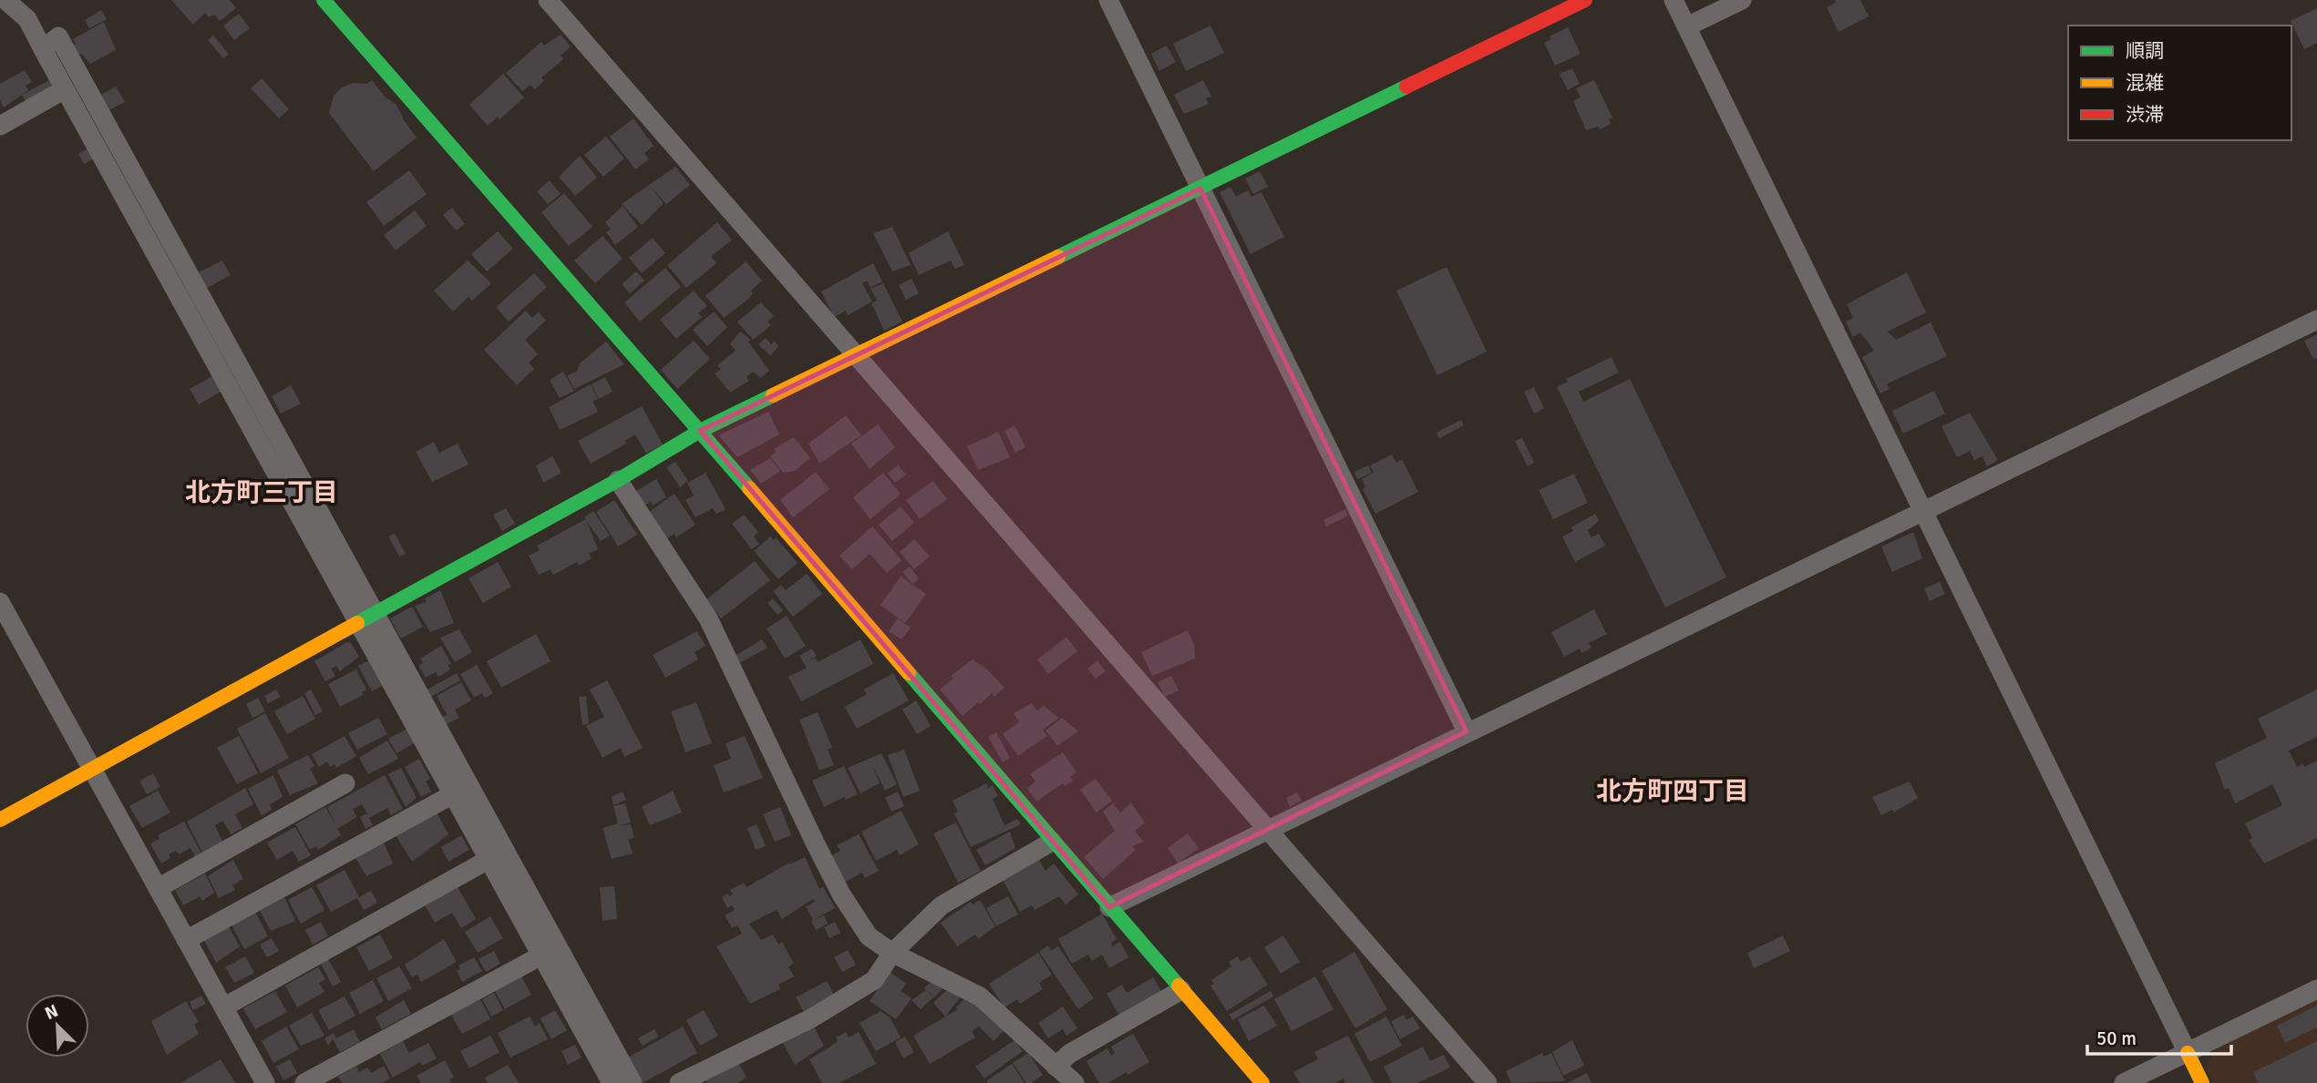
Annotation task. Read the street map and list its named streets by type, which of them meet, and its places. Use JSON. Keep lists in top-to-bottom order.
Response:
{
  "districts": ["北方町三丁目", "北方町四丁目"],
  "legend": ["順調", "混雑", "渋滞"],
  "scale_bar": "50 m",
  "north": "top left"
}
